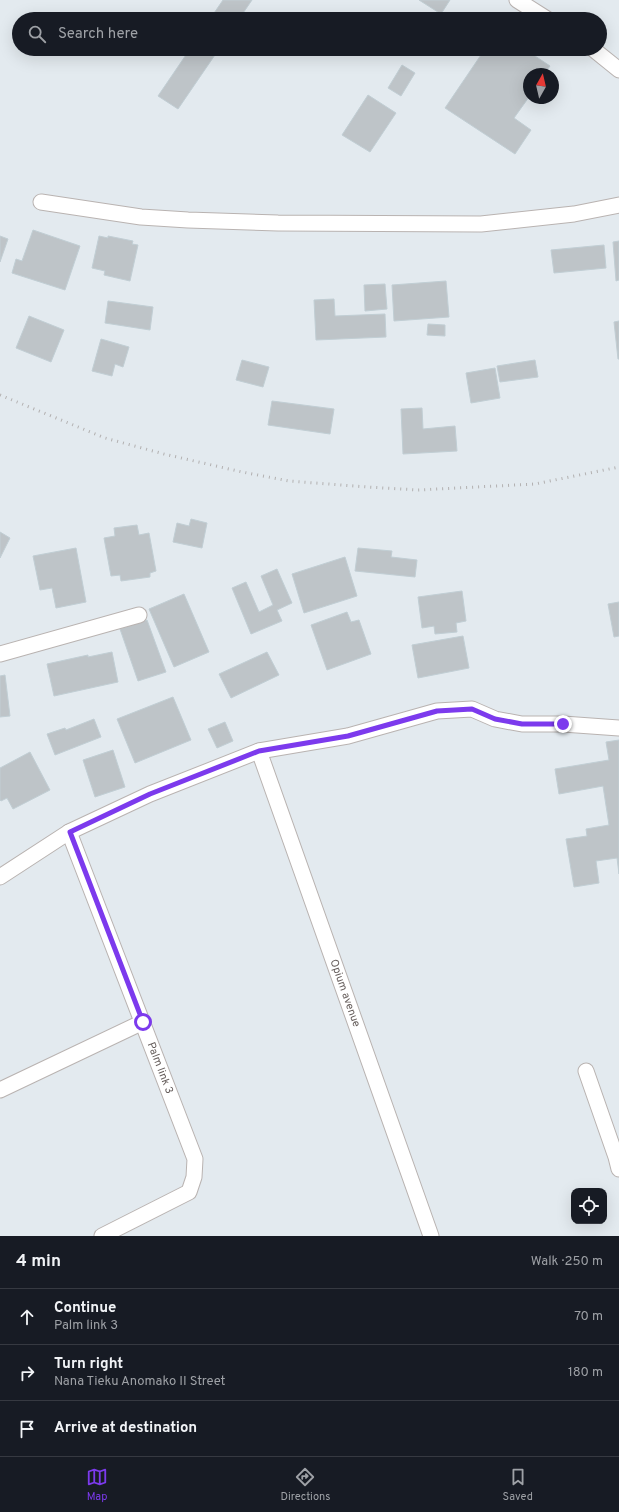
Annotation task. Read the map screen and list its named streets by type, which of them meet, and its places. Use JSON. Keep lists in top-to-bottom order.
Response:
{
  "streets": {
    "street": ["Opium avenue", "Palm link 3"]
  },
  "north": "top",
  "page": {
    "search": "Search here",
    "heading": ["4 min", "Walk · 250 m"],
    "list": [
      ["Continue", "Palm link 3", "70 m"],
      ["Turn right", "Nana Tieku Anomako II Street", "180 m"],
      "Arrive at destination"
    ],
    "nav": ["Map", "Directions", "Saved"]
  }
}
